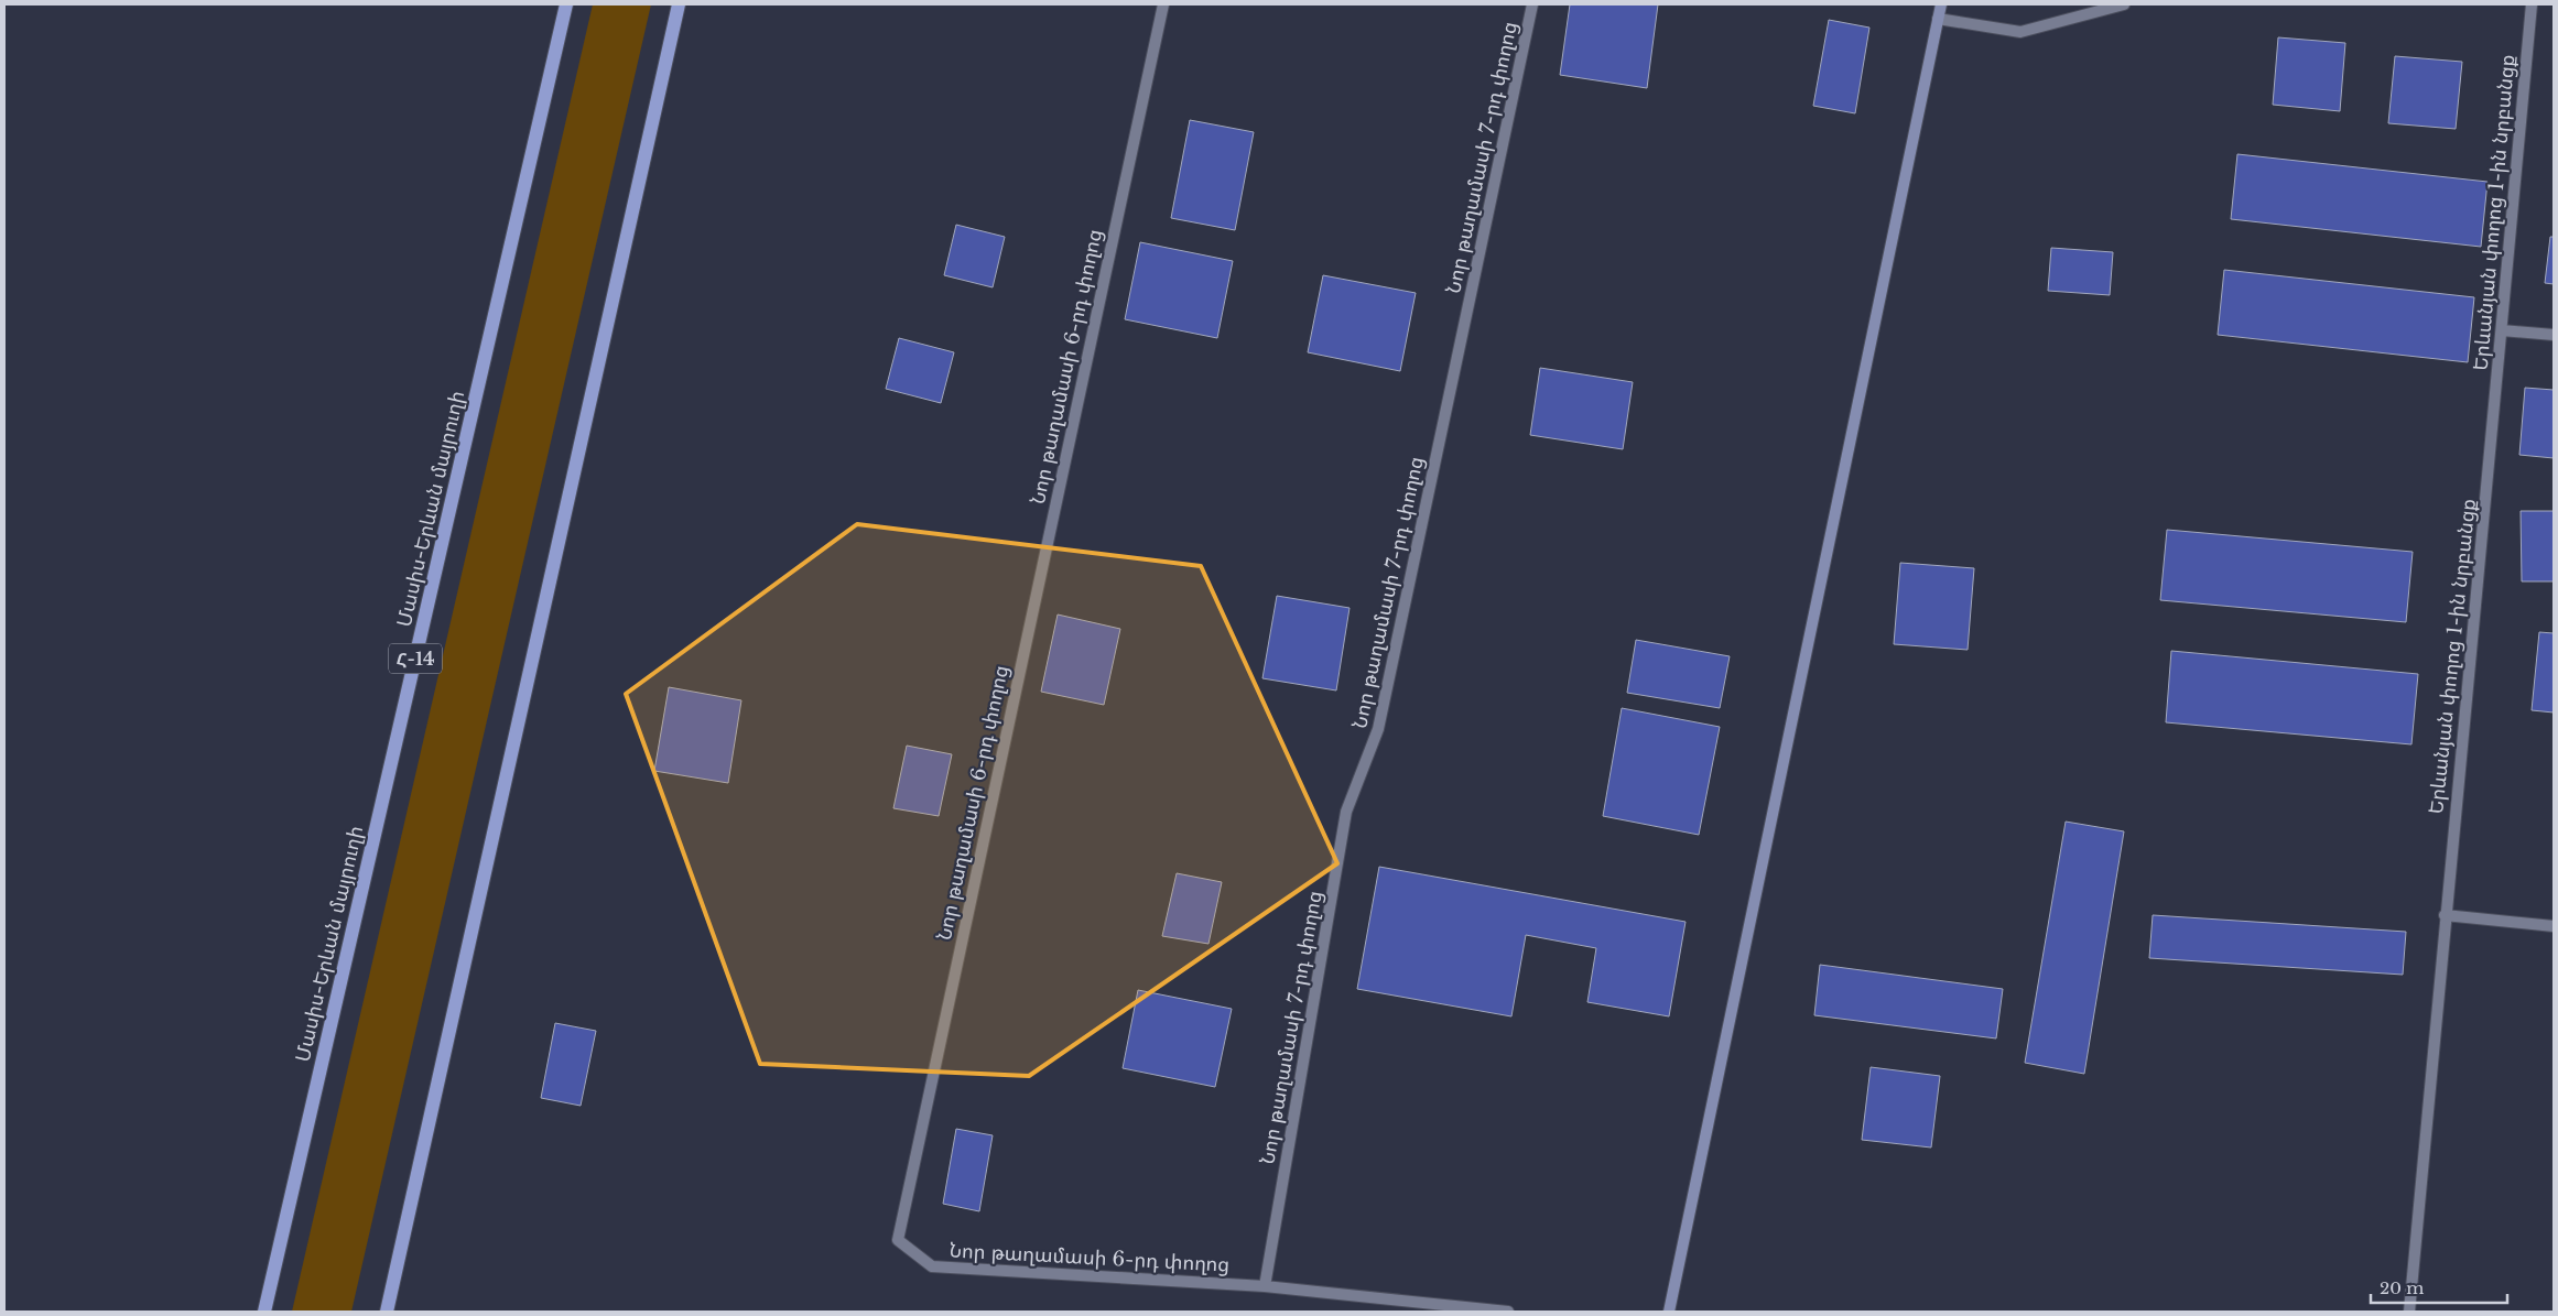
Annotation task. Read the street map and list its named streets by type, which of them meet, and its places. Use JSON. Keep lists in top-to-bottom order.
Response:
{
  "streets": {
    "main road": ["Մասիս-Երևան մայրուղի", "Հ-14"],
    "street": ["Նոր թաղամասի 7-րդ փողոց", "Երևանյան փողոց 1-ին նրբանցք", "Նոր թաղամասի 6-րդ փողոց"]
  },
  "crossings": [
    ["Նոր թաղամասի 7-րդ փողոց", "Նոր թաղամասի 6-րդ փողոց"]
  ],
  "scale_bar": "20 m"
}
